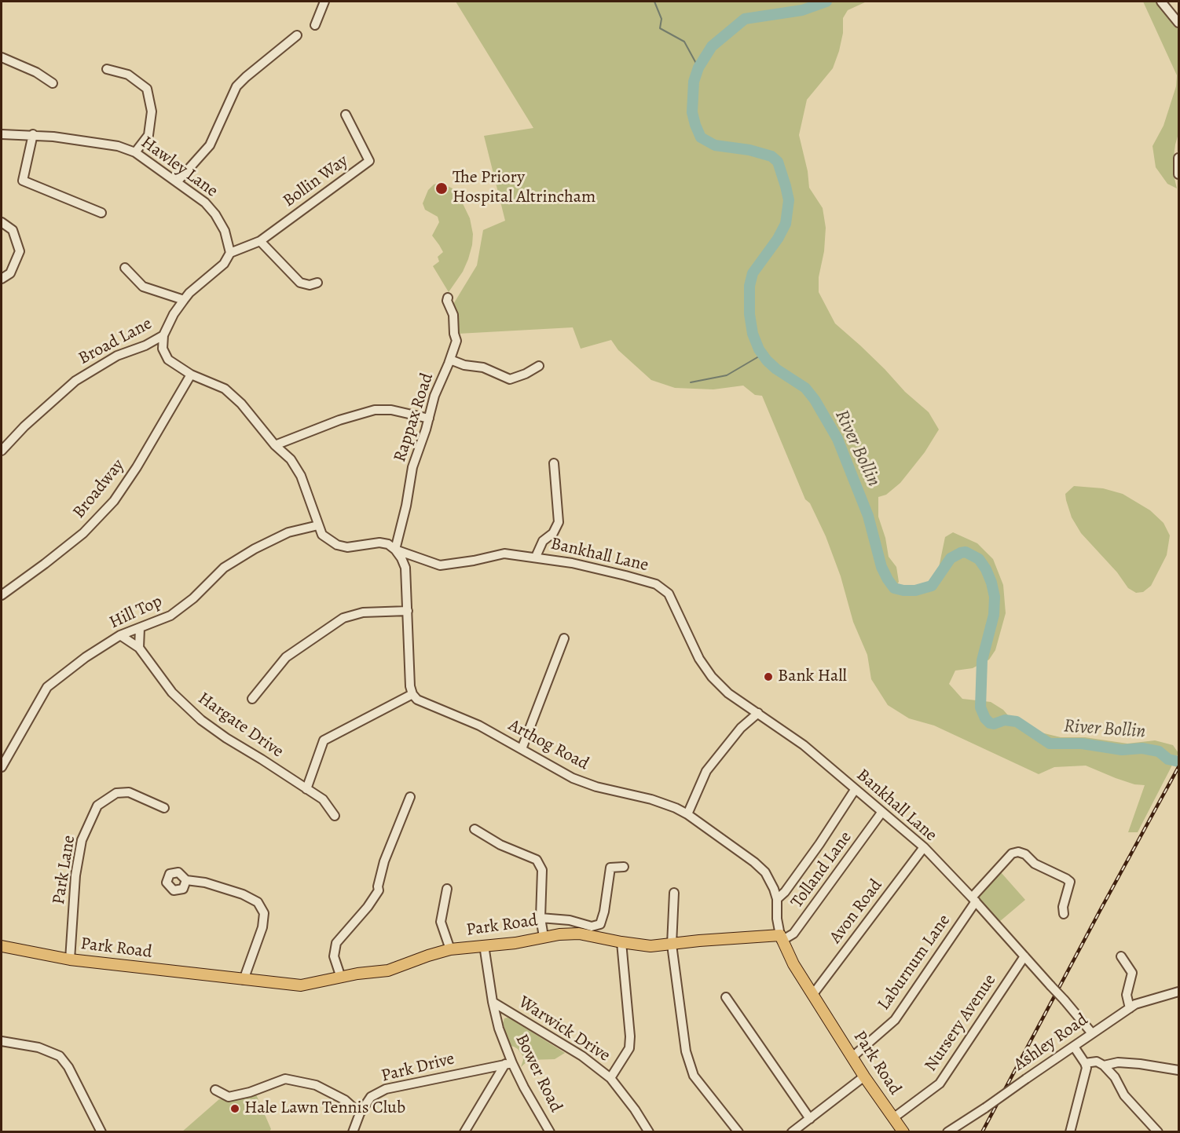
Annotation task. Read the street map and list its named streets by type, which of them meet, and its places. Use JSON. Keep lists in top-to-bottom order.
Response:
{
  "streets": {
    "main road": ["Park Road"],
    "street": [
      "Hawley Lane",
      "Bollin Way",
      "Broad Lane",
      "Rappax Road",
      "Broadway",
      "Bankhall Lane",
      "Hill Top",
      "Hargate Drive",
      "Arthog Road",
      "Park Lane",
      "Tolland Lane",
      "Avon Road",
      "Laburnum Lane",
      "Nursery Avenue",
      "Warwick Drive",
      "Ashley Road",
      "Park Drive",
      "Bower Road"
    ]
  },
  "crossings": [
    ["Hawley Lane", "Bollin Way"],
    ["Hawley Lane", "Broad Lane"],
    ["Bollin Way", "Broad Lane"],
    ["Broad Lane", "Bankhall Lane"],
    ["Rappax Road", "Bankhall Lane"],
    ["Broadway", "Bankhall Lane"],
    ["Bankhall Lane", "Hill Top"],
    ["Bankhall Lane", "Tolland Lane"],
    ["Bankhall Lane", "Avon Road"],
    ["Bankhall Lane", "Laburnum Lane"],
    ["Bankhall Lane", "Nursery Avenue"],
    ["Bankhall Lane", "Ashley Road"],
    ["Hill Top", "Hargate Drive"],
    ["Arthog Road", "Tolland Lane"],
    ["Arthog Road", "Park Road"],
    ["Park Lane", "Park Road"],
    ["Tolland Lane", "Park Road"],
    ["Avon Road", "Park Road"],
    ["Park Road", "Laburnum Lane"],
    ["Park Road", "Nursery Avenue"],
    ["Park Road", "Bower Road"],
    ["Warwick Drive", "Bower Road"],
    ["Park Drive", "Bower Road"]
  ],
  "water": ["River Bollin"],
  "places": ["The Priory Hospital Altrincham", "Bank Hall", "Hale Lawn Tennis Club"]
}
